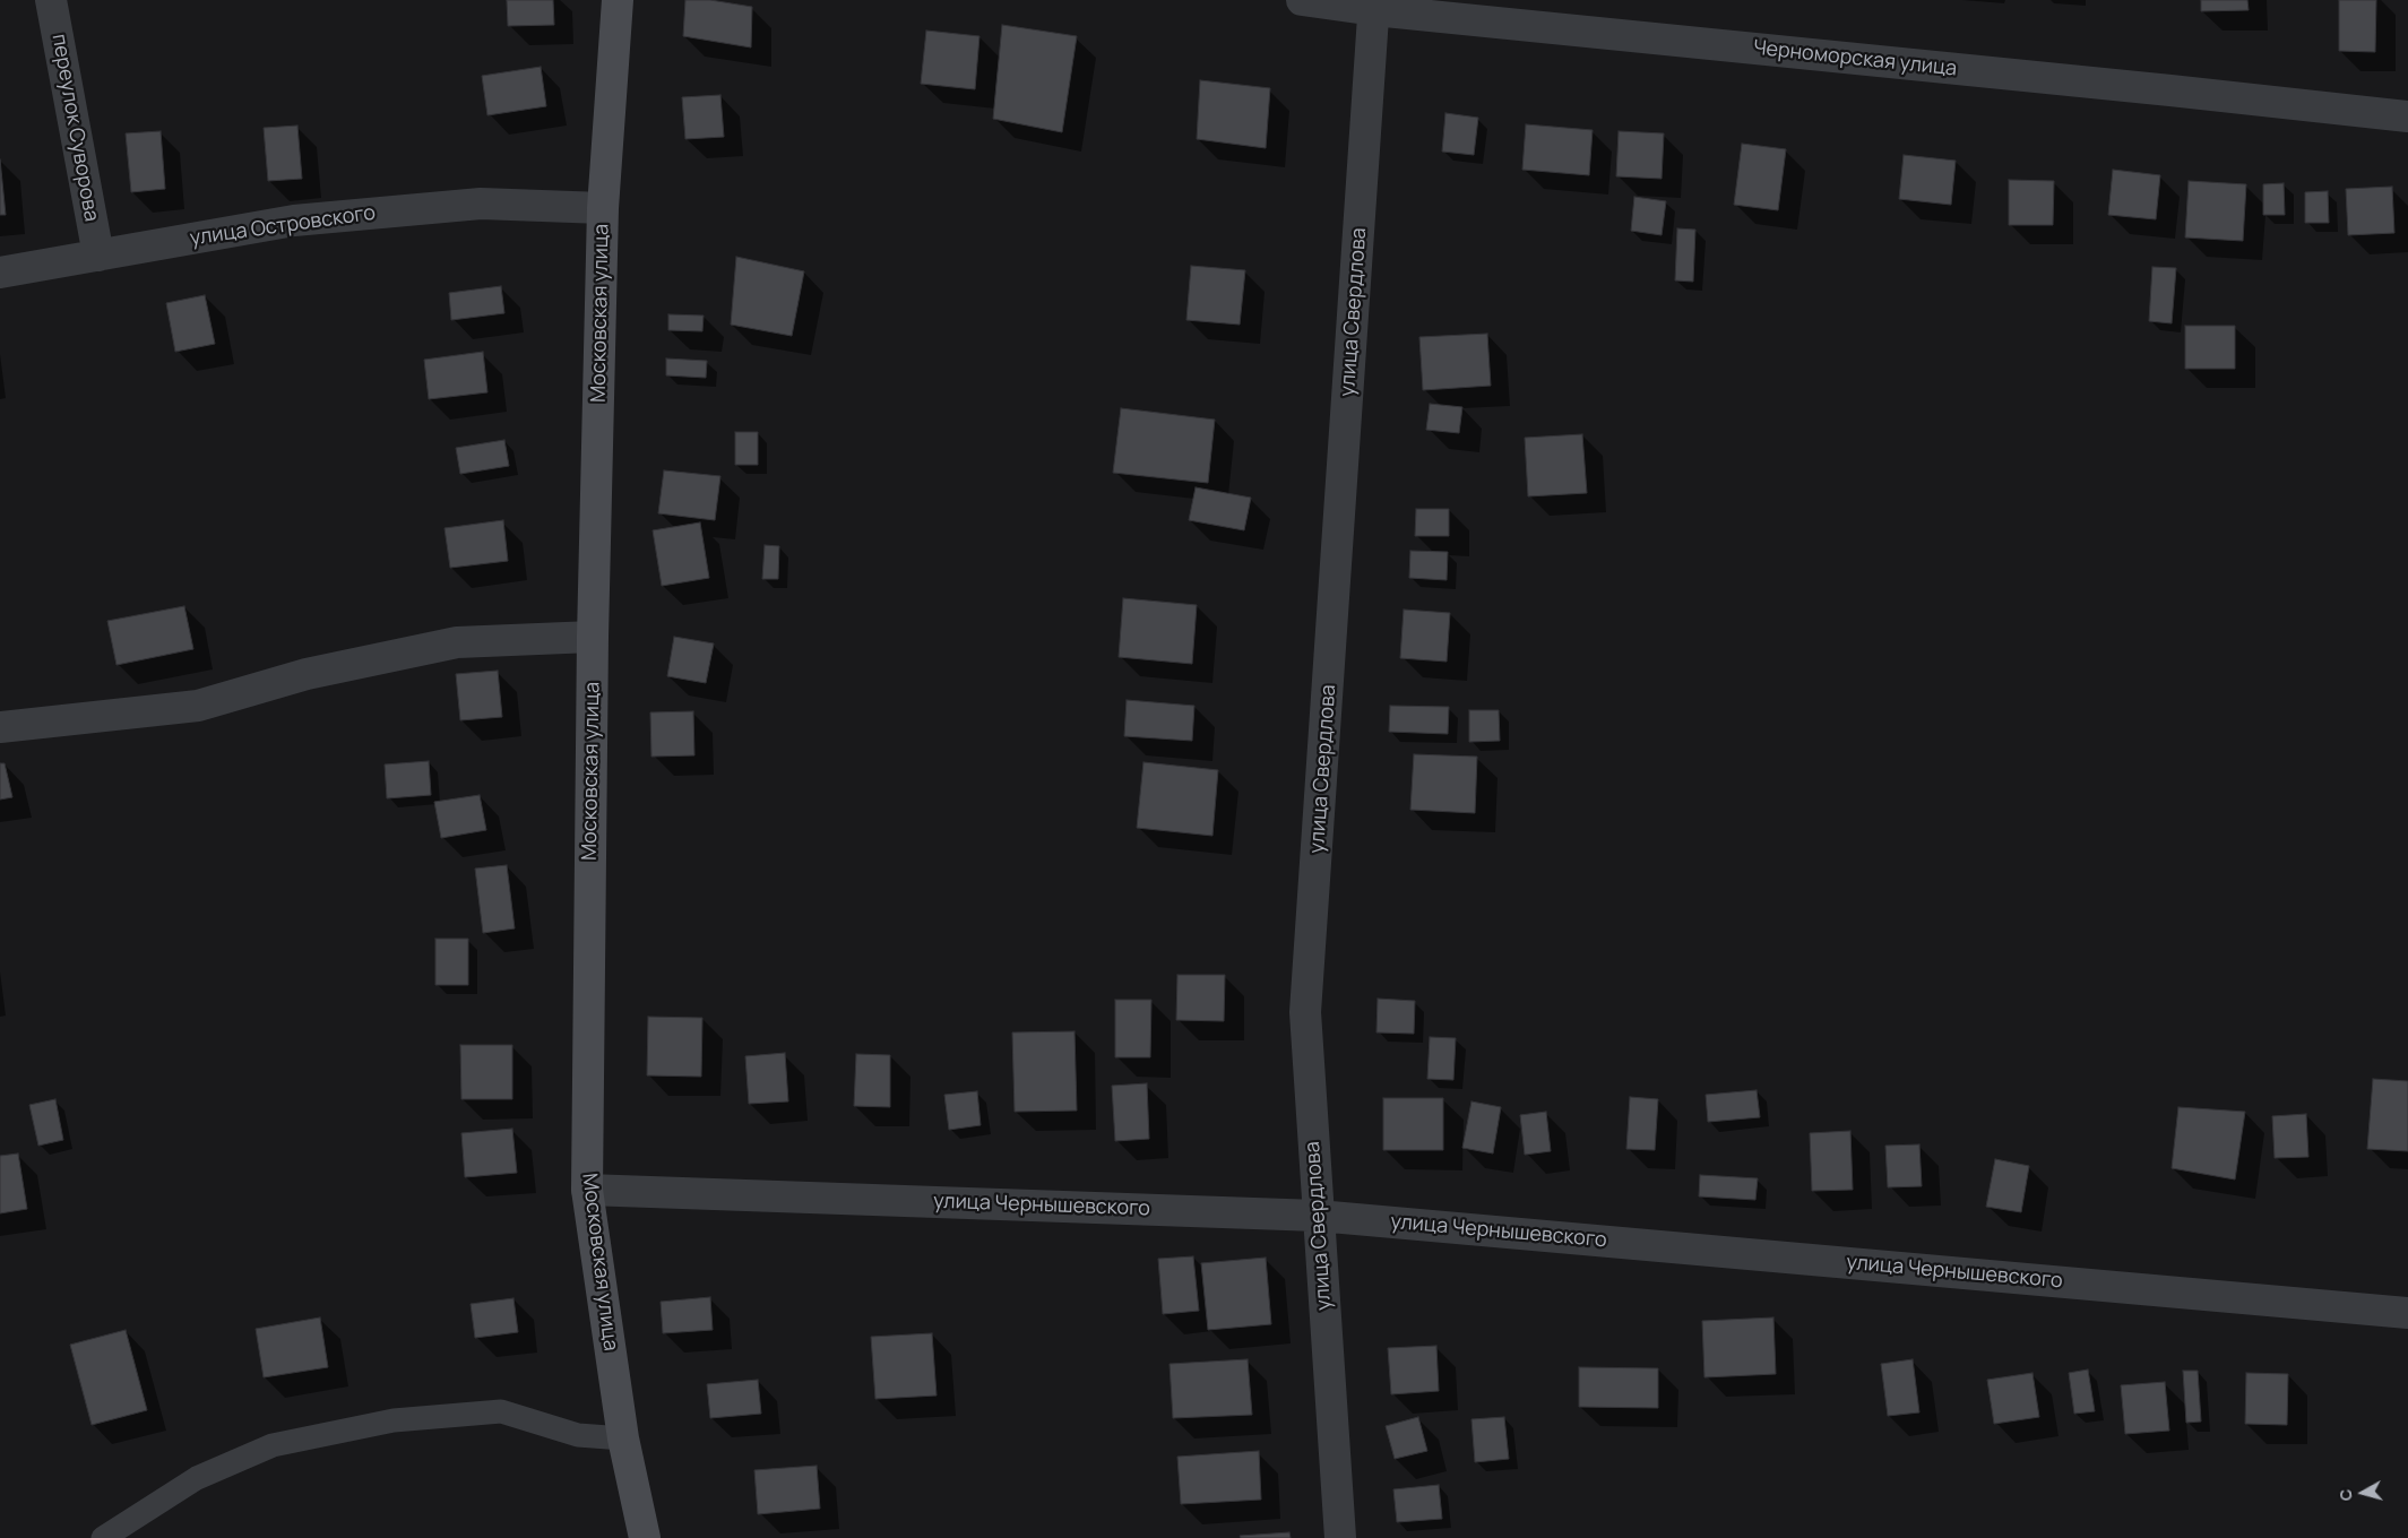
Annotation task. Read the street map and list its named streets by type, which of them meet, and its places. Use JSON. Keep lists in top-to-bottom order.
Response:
{
  "streets": {
    "street": [
      "Черноморская улица",
      "переулок Суворова",
      "улица Островского",
      "улица Свердлова",
      "Московская улица",
      "улица Чернышевского"
    ]
  },
  "crossings": [
    ["Черноморская улица", "улица Свердлова"],
    ["переулок Суворова", "улица Островского"],
    ["улица Островского", "Московская улица"],
    ["улица Свердлова", "улица Чернышевского"],
    ["Московская улица", "улица Чернышевского"]
  ],
  "north": "left"
}
